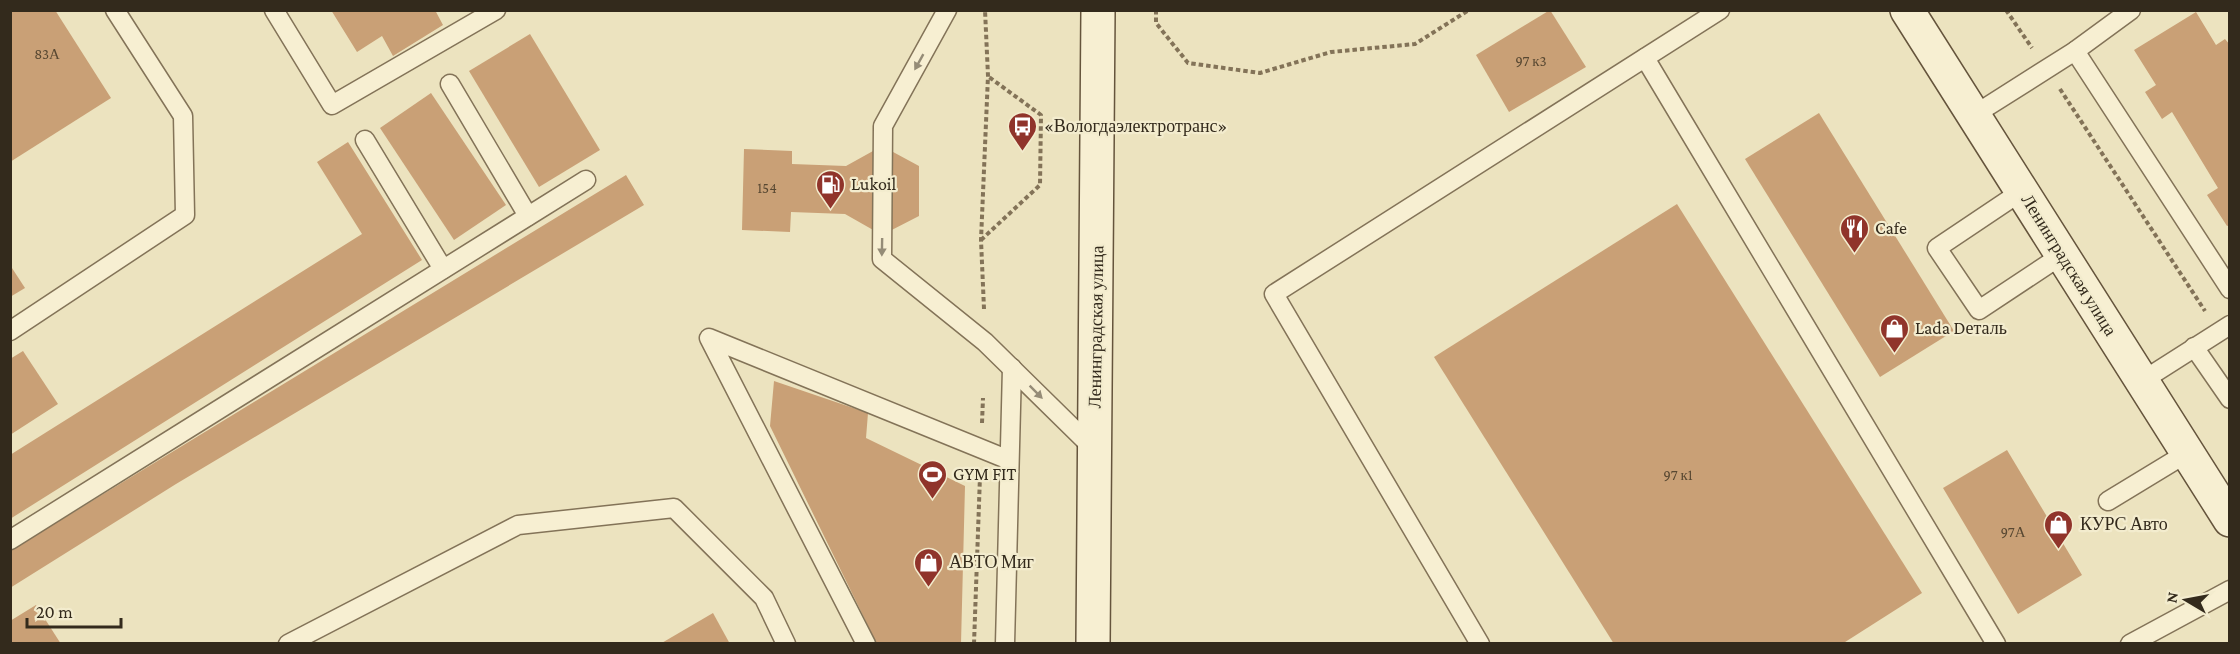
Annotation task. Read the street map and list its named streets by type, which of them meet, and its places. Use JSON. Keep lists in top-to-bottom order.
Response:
{
  "streets": {
    "main road": ["Ленинградская улица"]
  },
  "places": {
    "bus stop": ["«Вологдаэлектротранс»"],
    "fuel station": ["Lukoil"],
    "restaurant": ["Cafe"],
    "shop": ["Lada Dеталь", "КУРС Авто", "АВТО Миг"],
    "sports": ["GYM FIT"]
  },
  "house_numbers": [
    "83А",
    "97 к3",
    "154",
    "97 к1",
    "97А"
  ],
  "scale_bar": "20 m",
  "north": "left"
}
